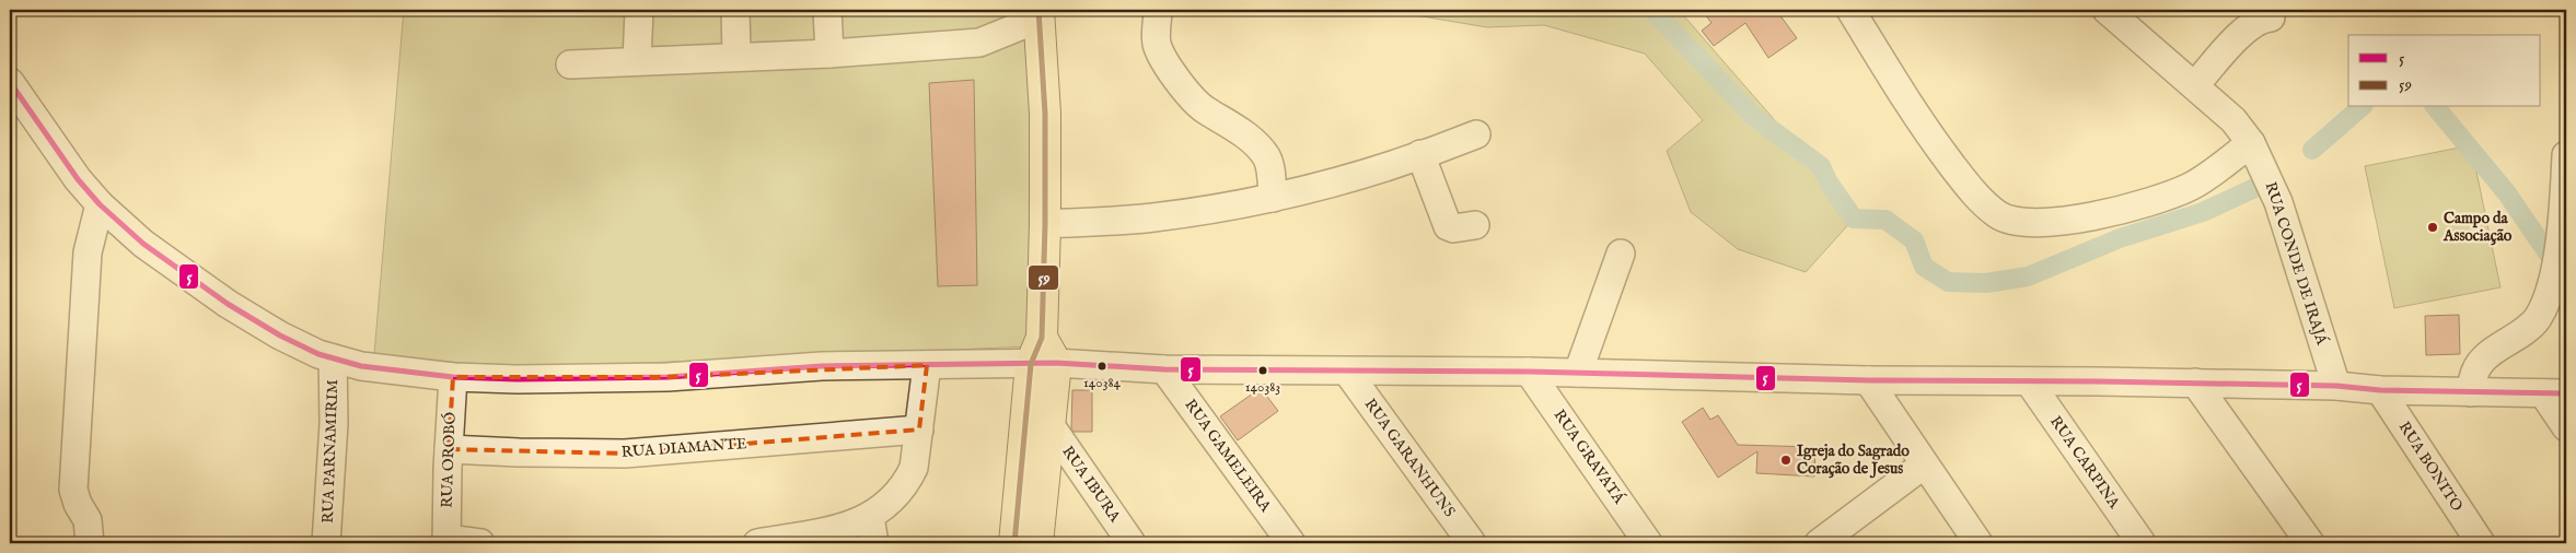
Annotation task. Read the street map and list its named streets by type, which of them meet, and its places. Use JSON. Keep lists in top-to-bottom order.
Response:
{
  "streets": {
    "street": [
      "RUA CONDE DE IRAJÁ",
      "RUA DIAMANTE",
      "RUA PARNAMIRIM",
      "RUA GAMELEIRA",
      "RUA GRAVATÁ",
      "RUA GARANHUNS",
      "RUA OROBÓ",
      "RUA CARPINA",
      "RUA BONITO",
      "RUA IBURA"
    ]
  },
  "crossings": [
    ["RUA DIAMANTE", "RUA OROBÓ"]
  ],
  "places": [
    "Campo da Associação",
    "140384",
    "140383",
    "Igreja do Sagrado Coração de Jesus"
  ],
  "lines": ["transit line 59", "transit line 5"],
  "legend": ["5", "59"]
}
